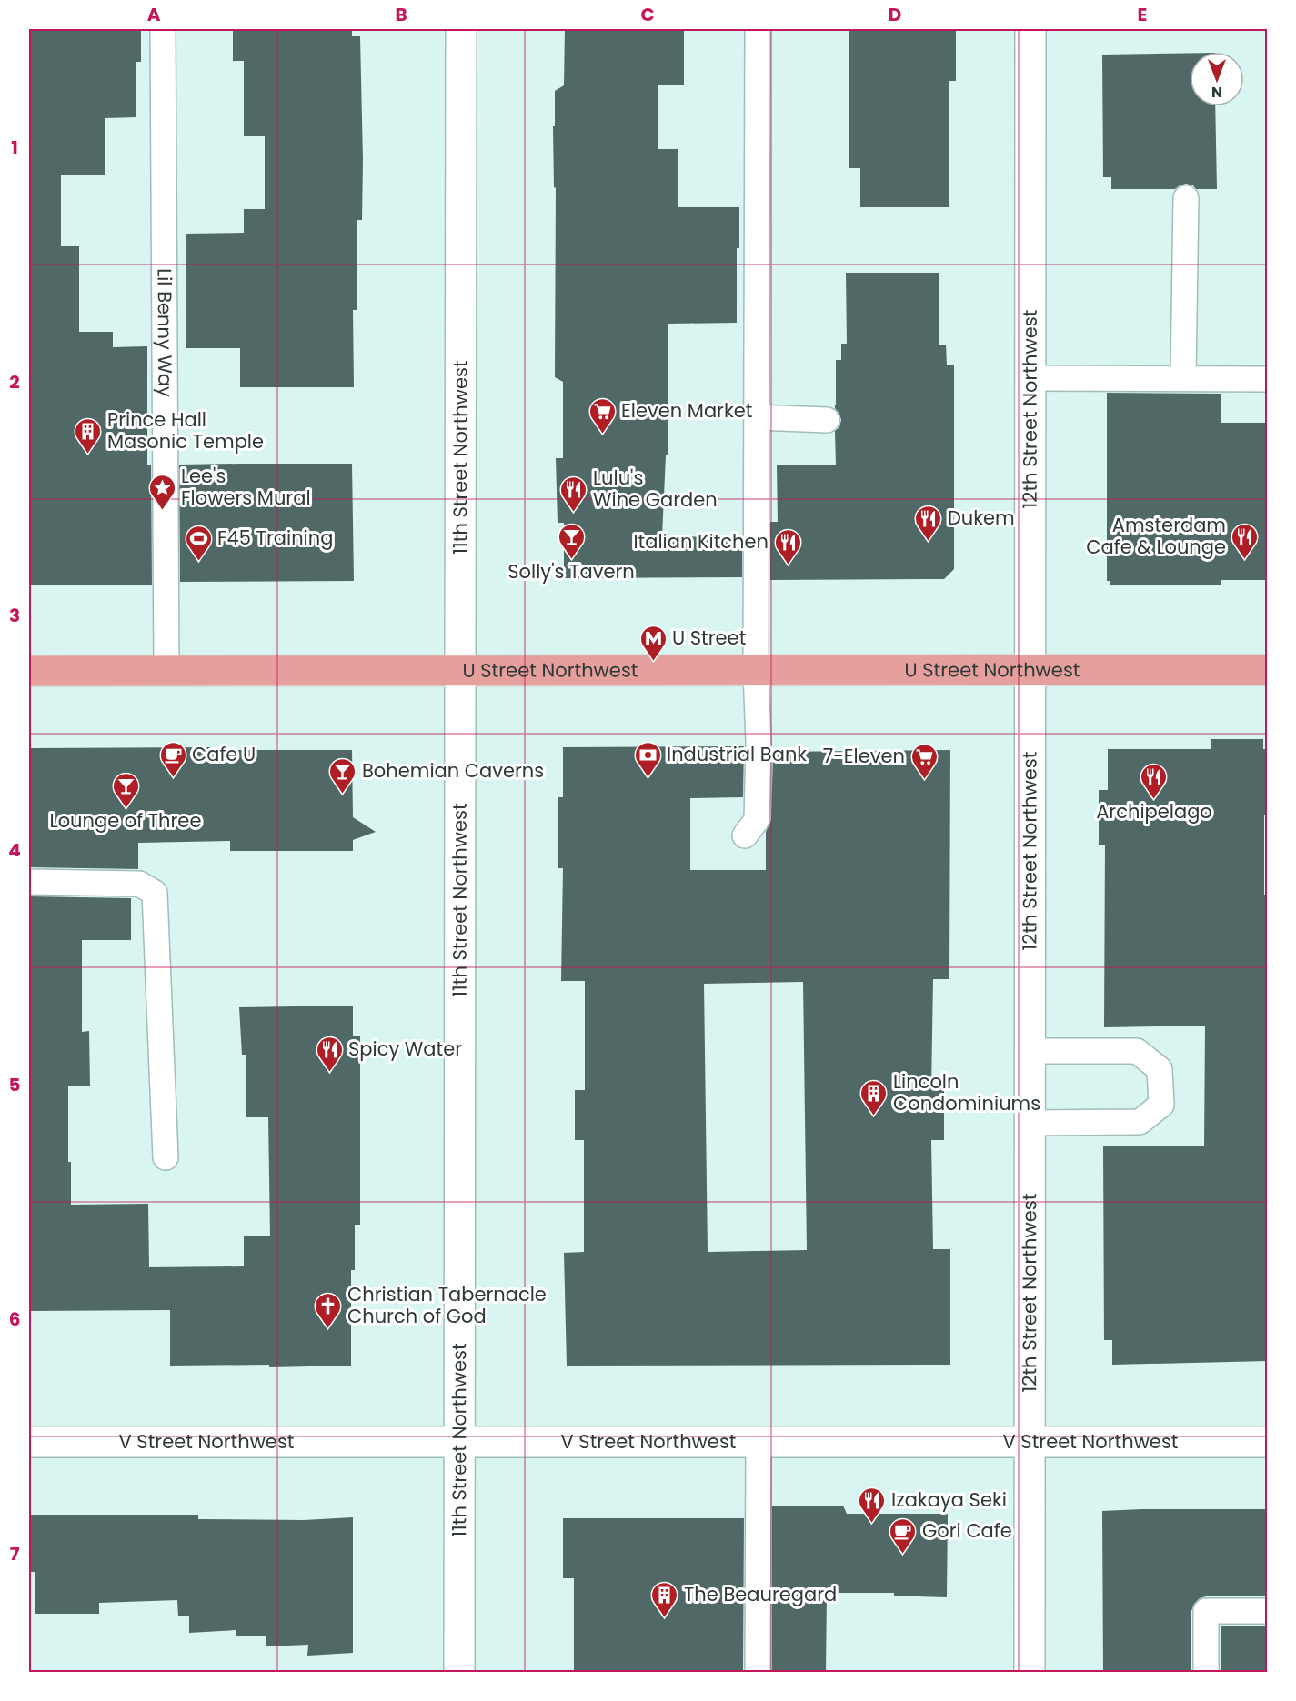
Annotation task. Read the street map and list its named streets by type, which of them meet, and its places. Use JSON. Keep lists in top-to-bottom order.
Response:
{
  "streets": {
    "main road": ["U Street Northwest"],
    "street": ["12th Street Northwest", "11th Street Northwest", "V Street Northwest"],
    "lane": ["Lil Benny Way"]
  },
  "crossings": [
    ["Lil Benny Way", "U Street Northwest"],
    ["12th Street Northwest", "U Street Northwest"],
    ["12th Street Northwest", "V Street Northwest"],
    ["11th Street Northwest", "U Street Northwest"],
    ["11th Street Northwest", "V Street Northwest"]
  ],
  "places": {
    "supermarket": ["Eleven Market", "7-Eleven"],
    "building": ["Prince Hall Masonic Temple", "Lincoln Condominiums", "The Beauregard"],
    "place": ["Lee's Flowers Mural"],
    "restaurant": [
      "Lulu's Wine Garden",
      "Dukem",
      "Amsterdam Cafe & Lounge",
      "Italian Kitchen",
      "Archipelago",
      "Spicy Water",
      "Izakaya Seki"
    ],
    "bar": ["Solly's Tavern", "Bohemian Caverns", "Lounge of Three"],
    "sports": ["F45 Training"],
    "metro station": ["U Street"],
    "cafe": ["Cafe U", "Gori Cafe"],
    "bank": ["Industrial Bank"],
    "church": ["Christian Tabernacle Church of God"]
  },
  "north": "bottom",
  "grid": {
    "columns": [
      "A",
      "B",
      "C",
      "D",
      "E"
    ],
    "rows": [
      "1",
      "2",
      "3",
      "4",
      "5",
      "6",
      "7"
    ]
  }
}
